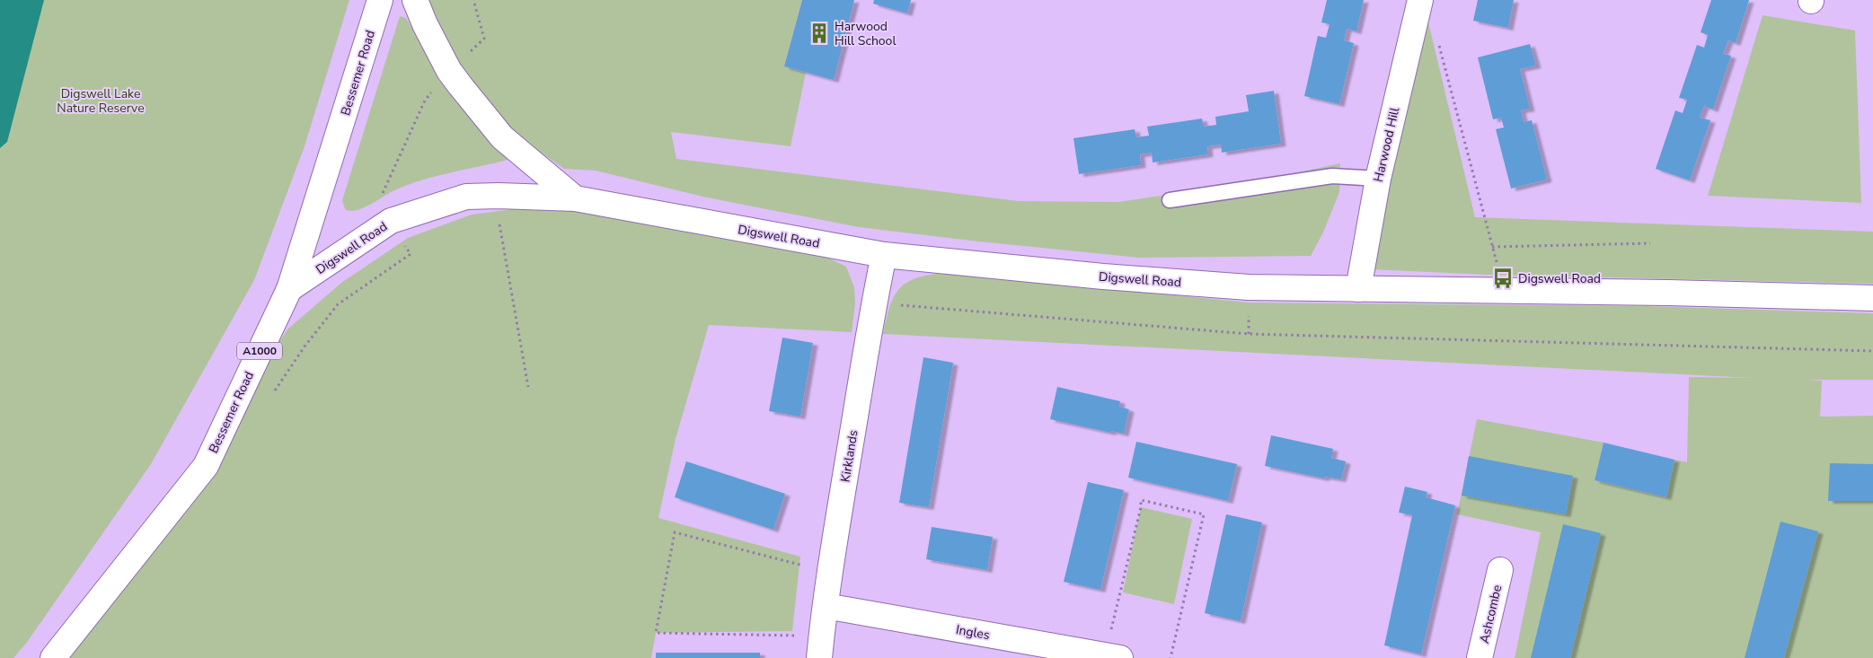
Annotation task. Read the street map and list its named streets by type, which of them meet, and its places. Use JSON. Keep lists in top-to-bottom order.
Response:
{
  "streets": {
    "street": [
      "Bessemer Road",
      "Harwood Hill",
      "Digswell Road",
      "A1000",
      "Kirklands",
      "Ashcombe",
      "Ingles"
    ]
  },
  "crossings": [
    ["Bessemer Road", "Digswell Road"],
    ["Harwood Hill", "Digswell Road"],
    ["Digswell Road", "Kirklands"],
    ["Kirklands", "Ingles"]
  ],
  "parks": ["Digswell Lake Nature Reserve"],
  "places": {
    "building": ["Harwood Hill School"],
    "bus stop": ["Digswell Road"]
  }
}
